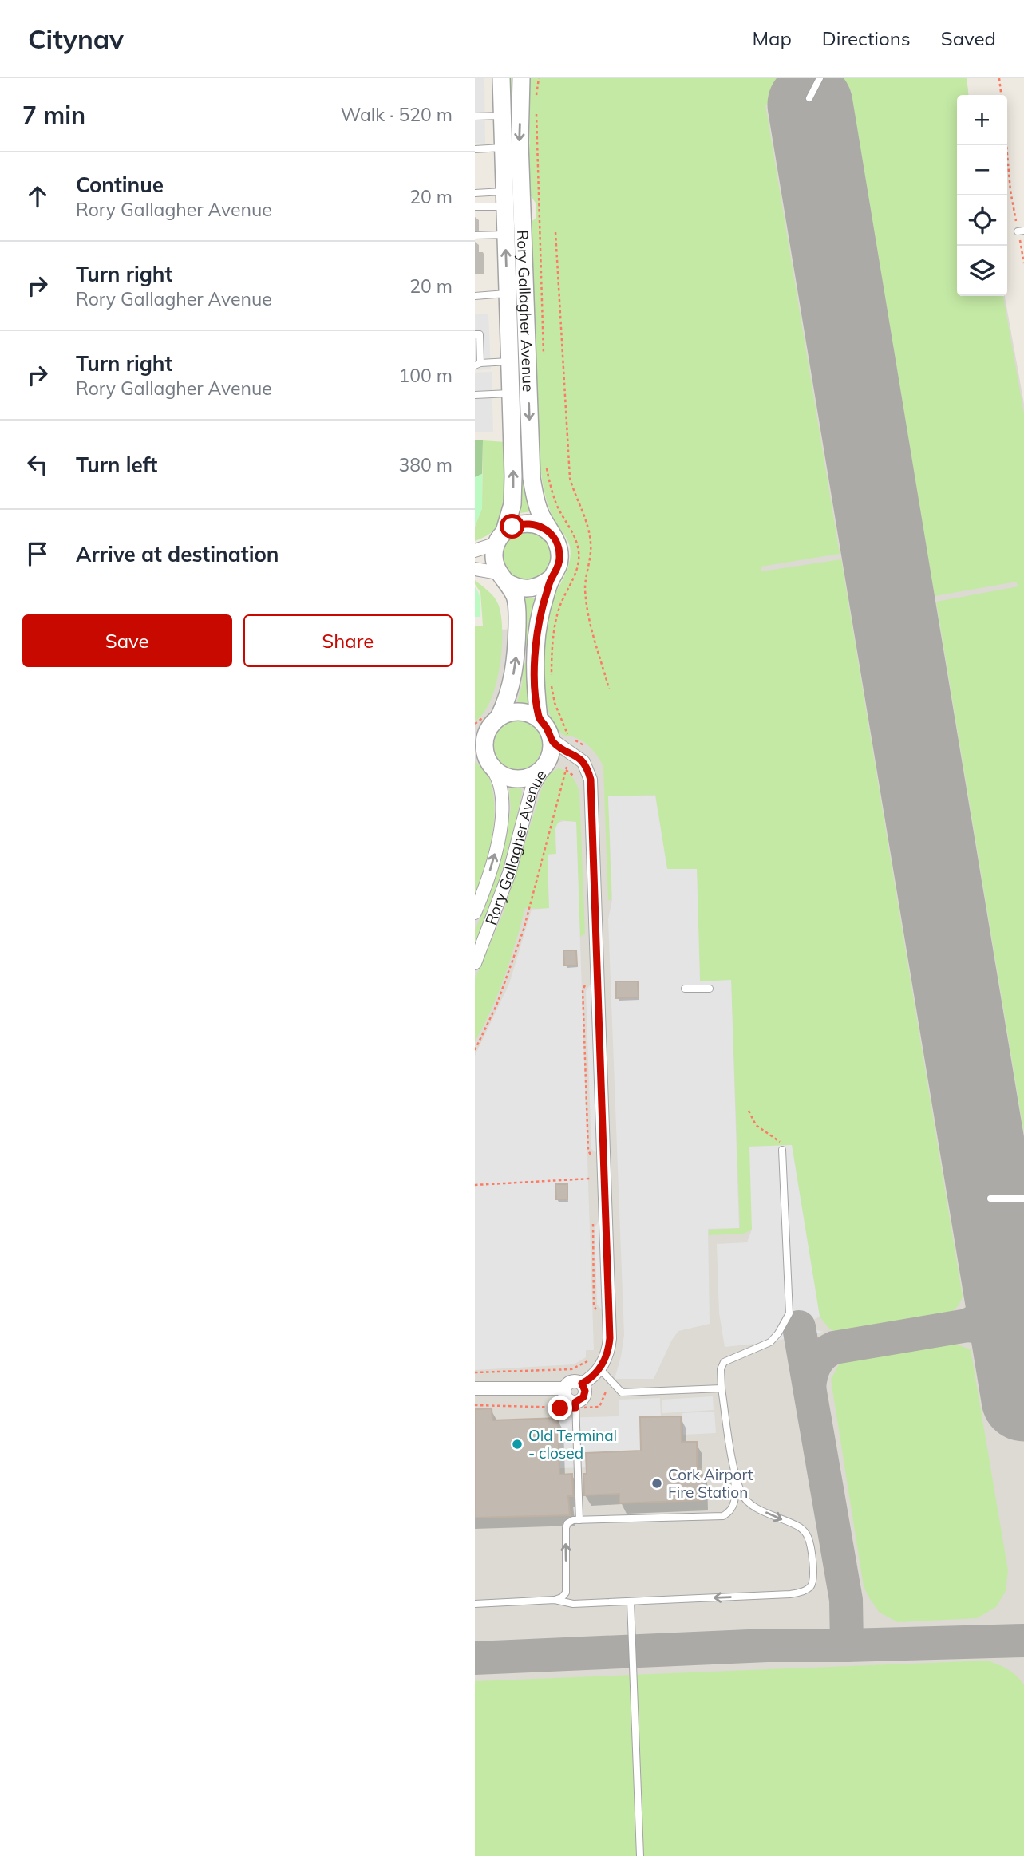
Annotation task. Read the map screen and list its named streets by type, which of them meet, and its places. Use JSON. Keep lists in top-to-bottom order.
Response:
{
  "streets": {
    "street": ["Rory Gallagher Avenue"]
  },
  "places": ["Old Terminal - closed", "Cork Airport Fire Station"],
  "page": {
    "header": "Citynav",
    "nav": ["Map", "Directions", "Saved"],
    "heading": ["7 min", "Walk · 520 m"],
    "map_buttons": ["+", "−"],
    "list": [
      ["Continue", "Rory Gallagher Avenue", "20 m"],
      ["Turn right", "Rory Gallagher Avenue", "20 m"],
      ["Turn right", "Rory Gallagher Avenue", "100 m"],
      ["Turn left", "380 m"],
      "Arrive at destination"
    ],
    "buttons": ["Save", "Share"]
  }
}
